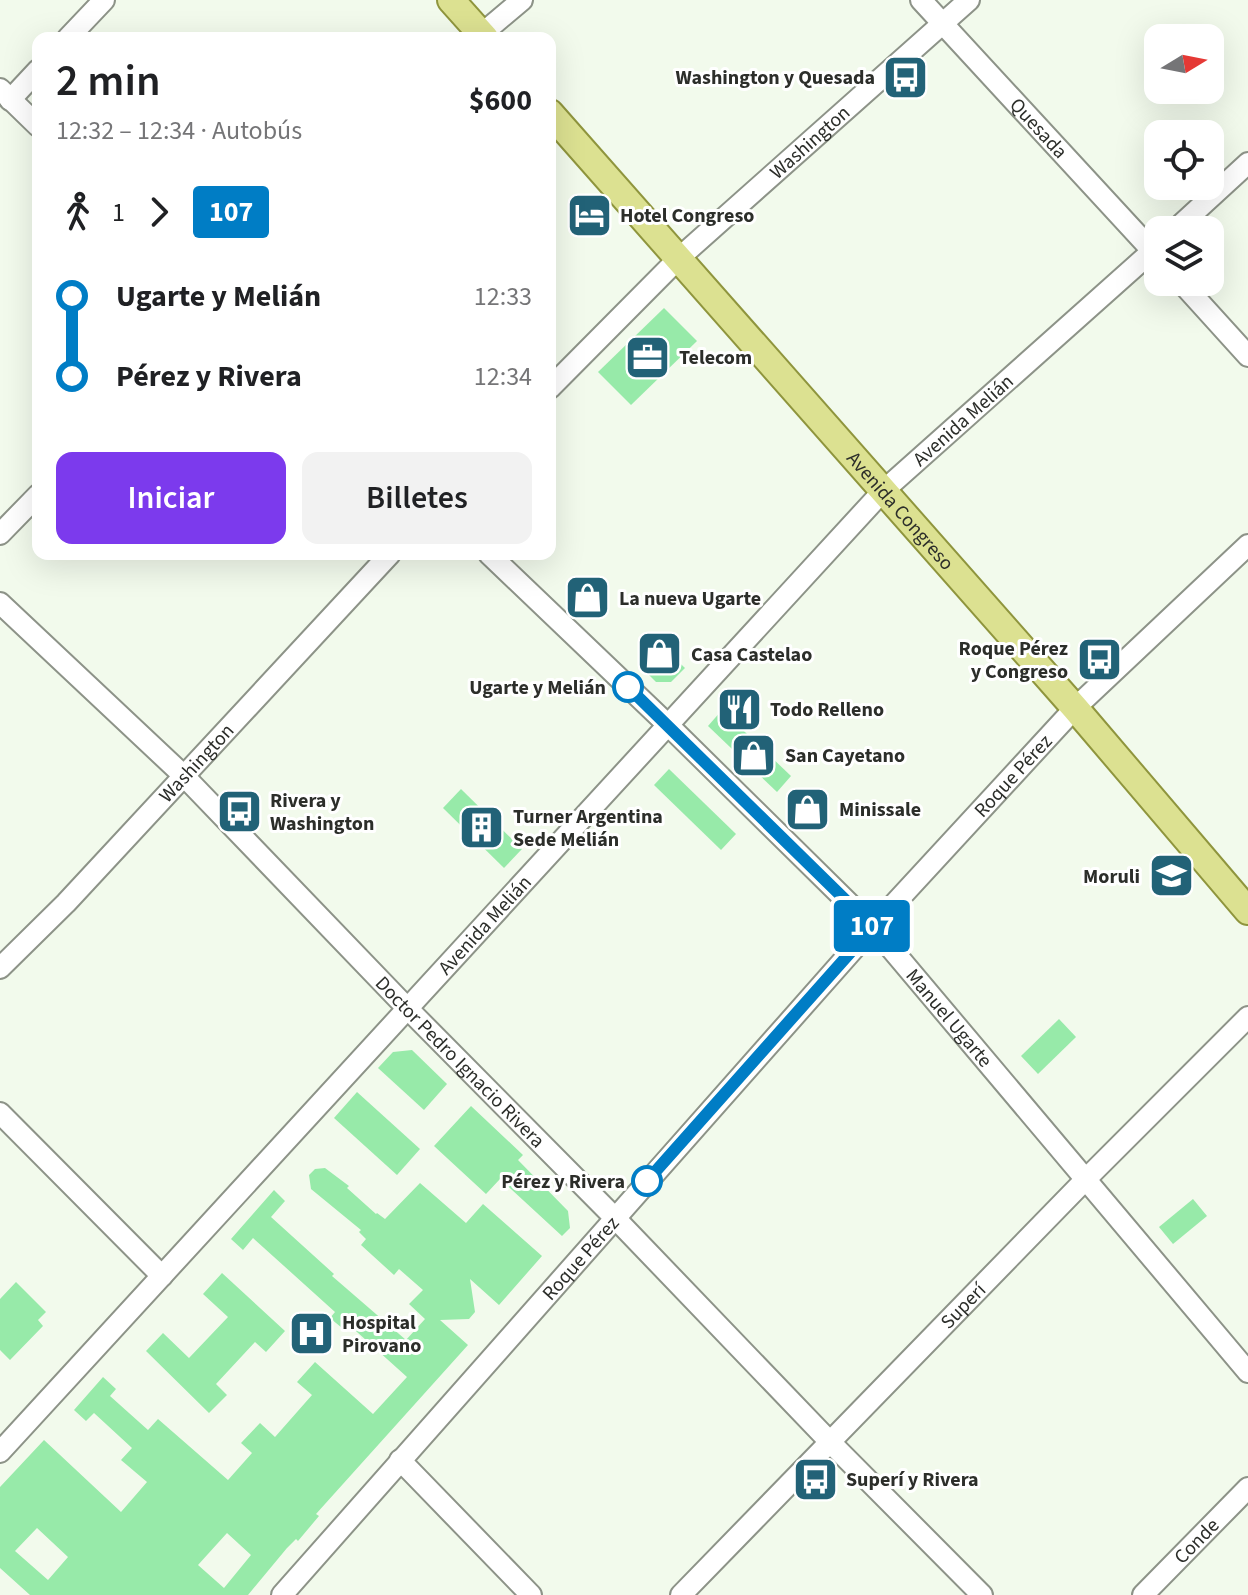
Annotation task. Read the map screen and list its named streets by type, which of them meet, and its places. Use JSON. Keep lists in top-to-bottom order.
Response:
{
  "streets": {
    "main road": ["Avenida Congreso"],
    "street": [
      "Quesada",
      "Washington",
      "Avenida Melián",
      "Roque Pérez",
      "Manuel Ugarte",
      "Doctor Pedro Ignacio Rivera",
      "Superí",
      "Conde"
    ]
  },
  "crossings": [
    ["Quesada", "Washington"],
    ["Washington", "Avenida Congreso"],
    ["Washington", "Doctor Pedro Ignacio Rivera"],
    ["Avenida Melián", "Avenida Congreso"],
    ["Avenida Melián", "Manuel Ugarte"],
    ["Avenida Melián", "Doctor Pedro Ignacio Rivera"],
    ["Avenida Congreso", "Roque Pérez"],
    ["Roque Pérez", "Manuel Ugarte"],
    ["Roque Pérez", "Doctor Pedro Ignacio Rivera"],
    ["Manuel Ugarte", "Superí"],
    ["Doctor Pedro Ignacio Rivera", "Superí"]
  ],
  "places": {
    "bus stop": [
      "Washington y Quesada",
      "Roque Pérez y Congreso",
      "Rivera y Washington",
      "Superí y Rivera"
    ],
    "hotel": ["Hotel Congreso"],
    "office": ["Telecom"],
    "shop": [
      "La nueva Ugarte",
      "Casa Castelao",
      "San Cayetano",
      "Minissale"
    ],
    "other": ["Ugarte y Melián", "Pérez y Rivera"],
    "restaurant": ["Todo Relleno"],
    "building": ["Turner Argentina Sede Melián"],
    "school or university": ["Moruli"],
    "hospital": ["Hospital Pirovano"]
  },
  "lines": ["bus line 107"],
  "north": "right",
  "page": {
    "on_map": "107",
    "heading": ["2 min", "12:32 – 12:34 · Autobús", "$600"],
    "legs": ["1", "107"],
    "list": [
      {
        "name": "Ugarte y Melián",
        "value": "12:33"
      },
      {
        "name": "Pérez y Rivera",
        "value": "12:34"
      }
    ],
    "buttons": ["Iniciar", "Billetes"]
  }
}
